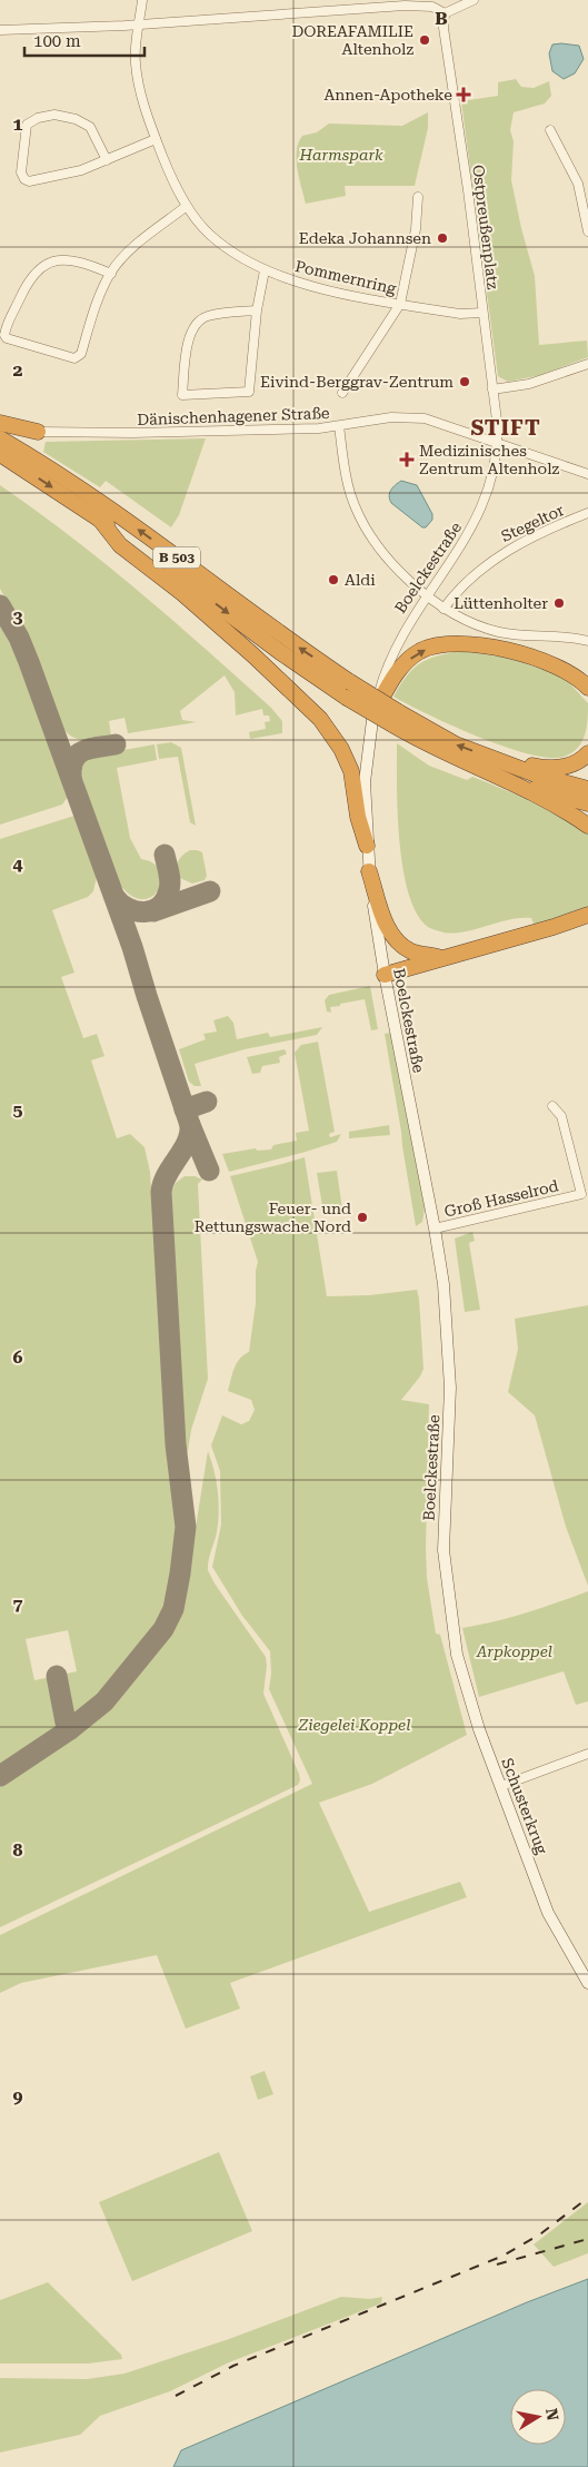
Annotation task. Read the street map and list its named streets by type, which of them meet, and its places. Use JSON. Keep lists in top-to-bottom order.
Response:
{
  "streets": {
    "highway": ["B 503"],
    "street": [
      "Ostpreußenplatz",
      "Pommernring",
      "Dänischenhagener Straße",
      "Stegeltor",
      "Boelckestraße",
      "Groß Hasselrod",
      "Schusterkrug"
    ]
  },
  "crossings": [
    ["Ostpreußenplatz", "Pommernring"],
    ["Ostpreußenplatz", "Dänischenhagener Straße"],
    ["Ostpreußenplatz", "Boelckestraße"],
    ["Dänischenhagener Straße", "Boelckestraße"],
    ["Boelckestraße", "Groß Hasselrod"],
    ["Boelckestraße", "Schusterkrug"]
  ],
  "districts": ["STIFT"],
  "parks": ["Harmspark", "Arpkoppel", "Ziegelei Koppel"],
  "places": {
    "other": [
      "DOREAFAMILIE Altenholz",
      "Edeka Johannsen",
      "Eivind-Berggrav-Zentrum",
      "Aldi",
      "Lüttenholter",
      "Feuer- und Rettungswache Nord"
    ],
    "health": ["Annen-Apotheke", "Medizinisches Zentrum Altenholz"]
  },
  "scale_bar": "100 m",
  "north": "right",
  "grid": {
    "columns": ["B"],
    "rows": [
      "1",
      "2",
      "3",
      "4",
      "5",
      "6",
      "7",
      "8",
      "9"
    ]
  }
}
